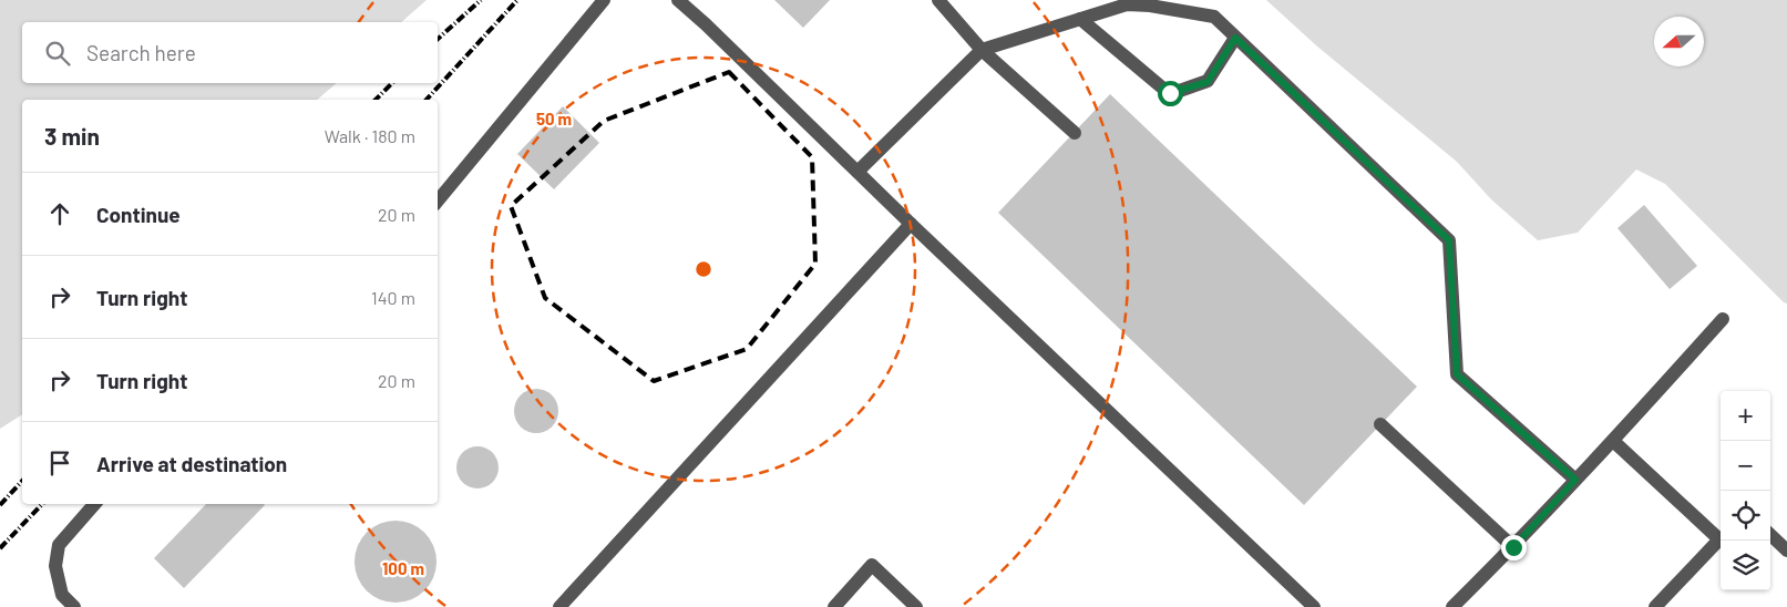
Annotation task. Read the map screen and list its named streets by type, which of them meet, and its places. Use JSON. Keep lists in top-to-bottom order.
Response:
{
  "north": "left",
  "page": {
    "search": "Search here",
    "heading": ["3 min", "Walk · 180 m"],
    "list": [
      ["Continue", "20 m"],
      ["Turn right", "140 m"],
      ["Turn right", "20 m"],
      "Arrive at destination"
    ],
    "map_buttons": ["+", "−"]
  },
  "rings": ["50 m", "100 m"]
}
